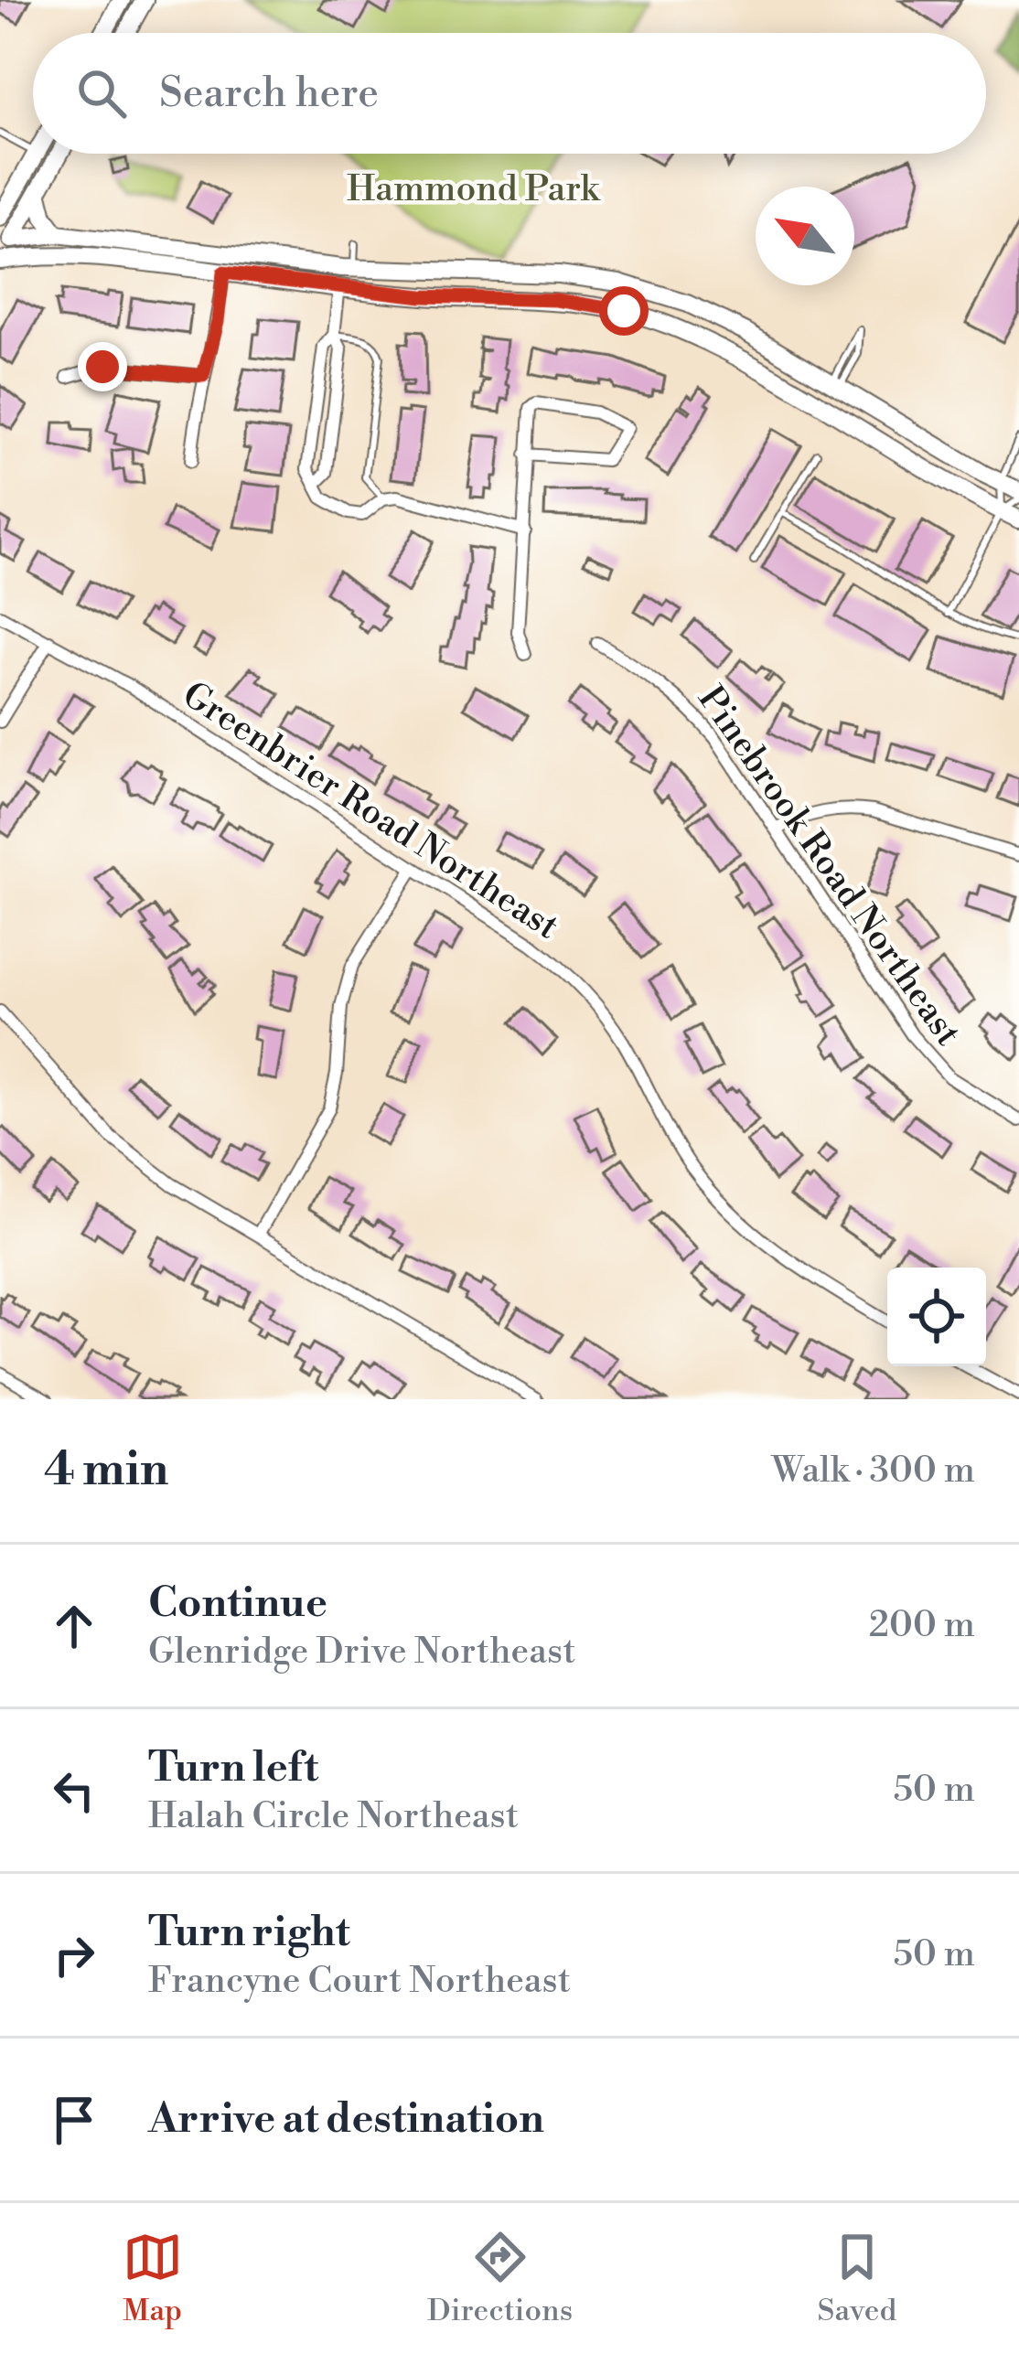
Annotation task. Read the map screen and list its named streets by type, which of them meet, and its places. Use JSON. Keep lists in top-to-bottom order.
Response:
{
  "streets": {
    "street": ["Greenbrier Road Northeast", "Pinebrook Road Northeast"]
  },
  "parks": ["Hammond Park"],
  "north": "top left",
  "page": {
    "search": "Search here",
    "heading": ["4 min", "Walk · 300 m"],
    "list": [
      ["Continue", "Glenridge Drive Northeast", "200 m"],
      ["Turn left", "Halah Circle Northeast", "50 m"],
      ["Turn right", "Francyne Court Northeast", "50 m"],
      "Arrive at destination"
    ],
    "nav": ["Map", "Directions", "Saved"]
  }
}
